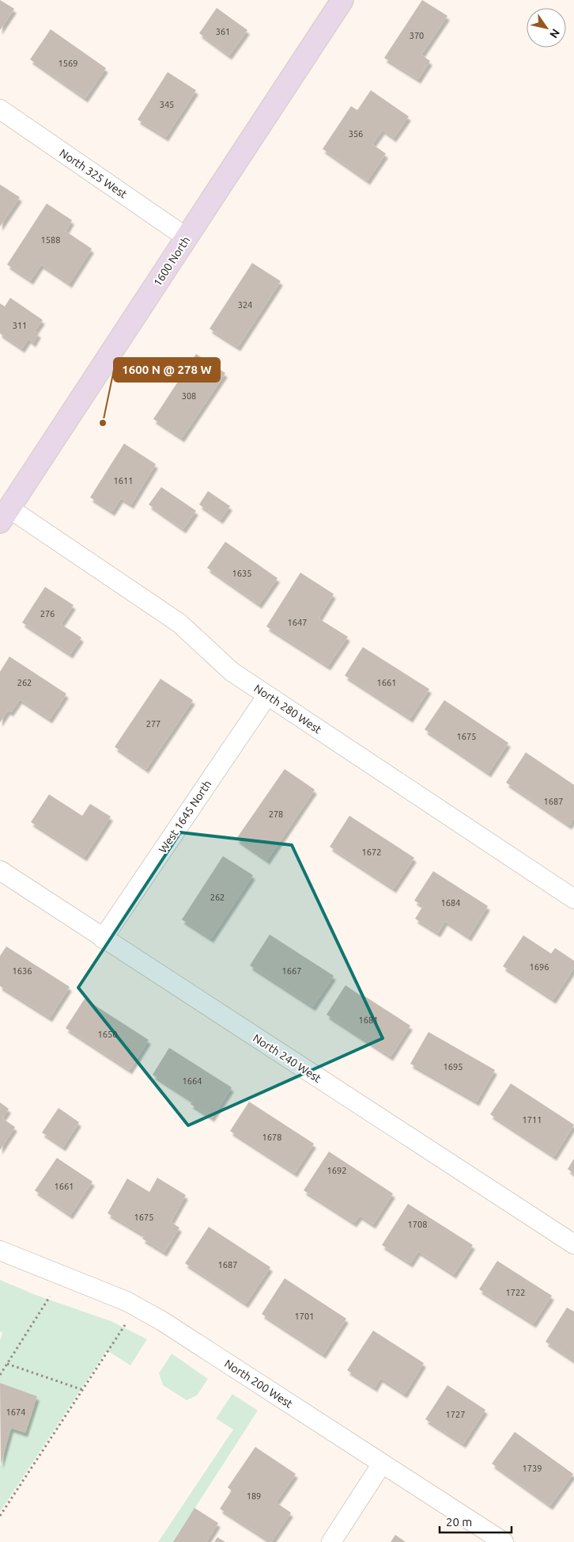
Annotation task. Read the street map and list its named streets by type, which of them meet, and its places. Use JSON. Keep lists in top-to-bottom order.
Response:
{
  "streets": {
    "main road": ["1600 North"],
    "street": [
      "North 325 West",
      "North 280 West",
      "West 1645 North",
      "North 240 West",
      "North 200 West"
    ]
  },
  "crossings": [
    ["North 325 West", "1600 North"],
    ["1600 North", "North 280 West"],
    ["North 280 West", "West 1645 North"],
    ["West 1645 North", "North 240 West"]
  ],
  "places": ["1600 N @ 278 W"],
  "house_numbers": [
    "361",
    "370",
    "1569",
    "345",
    "356",
    "1588",
    "324",
    "311",
    "308",
    "1611",
    "1635",
    "276",
    "1647",
    "262",
    "1661",
    "277",
    "1675",
    "1687",
    "278",
    "1672",
    "262",
    "1684",
    "1696",
    "1636",
    "1667",
    "1681",
    "1650",
    "1695",
    "1664",
    "1711",
    "1678",
    "1692",
    "1661",
    "1675",
    "1708",
    "1687",
    "1722",
    "1701",
    "1674",
    "1727",
    "1739",
    "189"
  ],
  "scale_bar": "20 m",
  "north": "bottom right"
}
